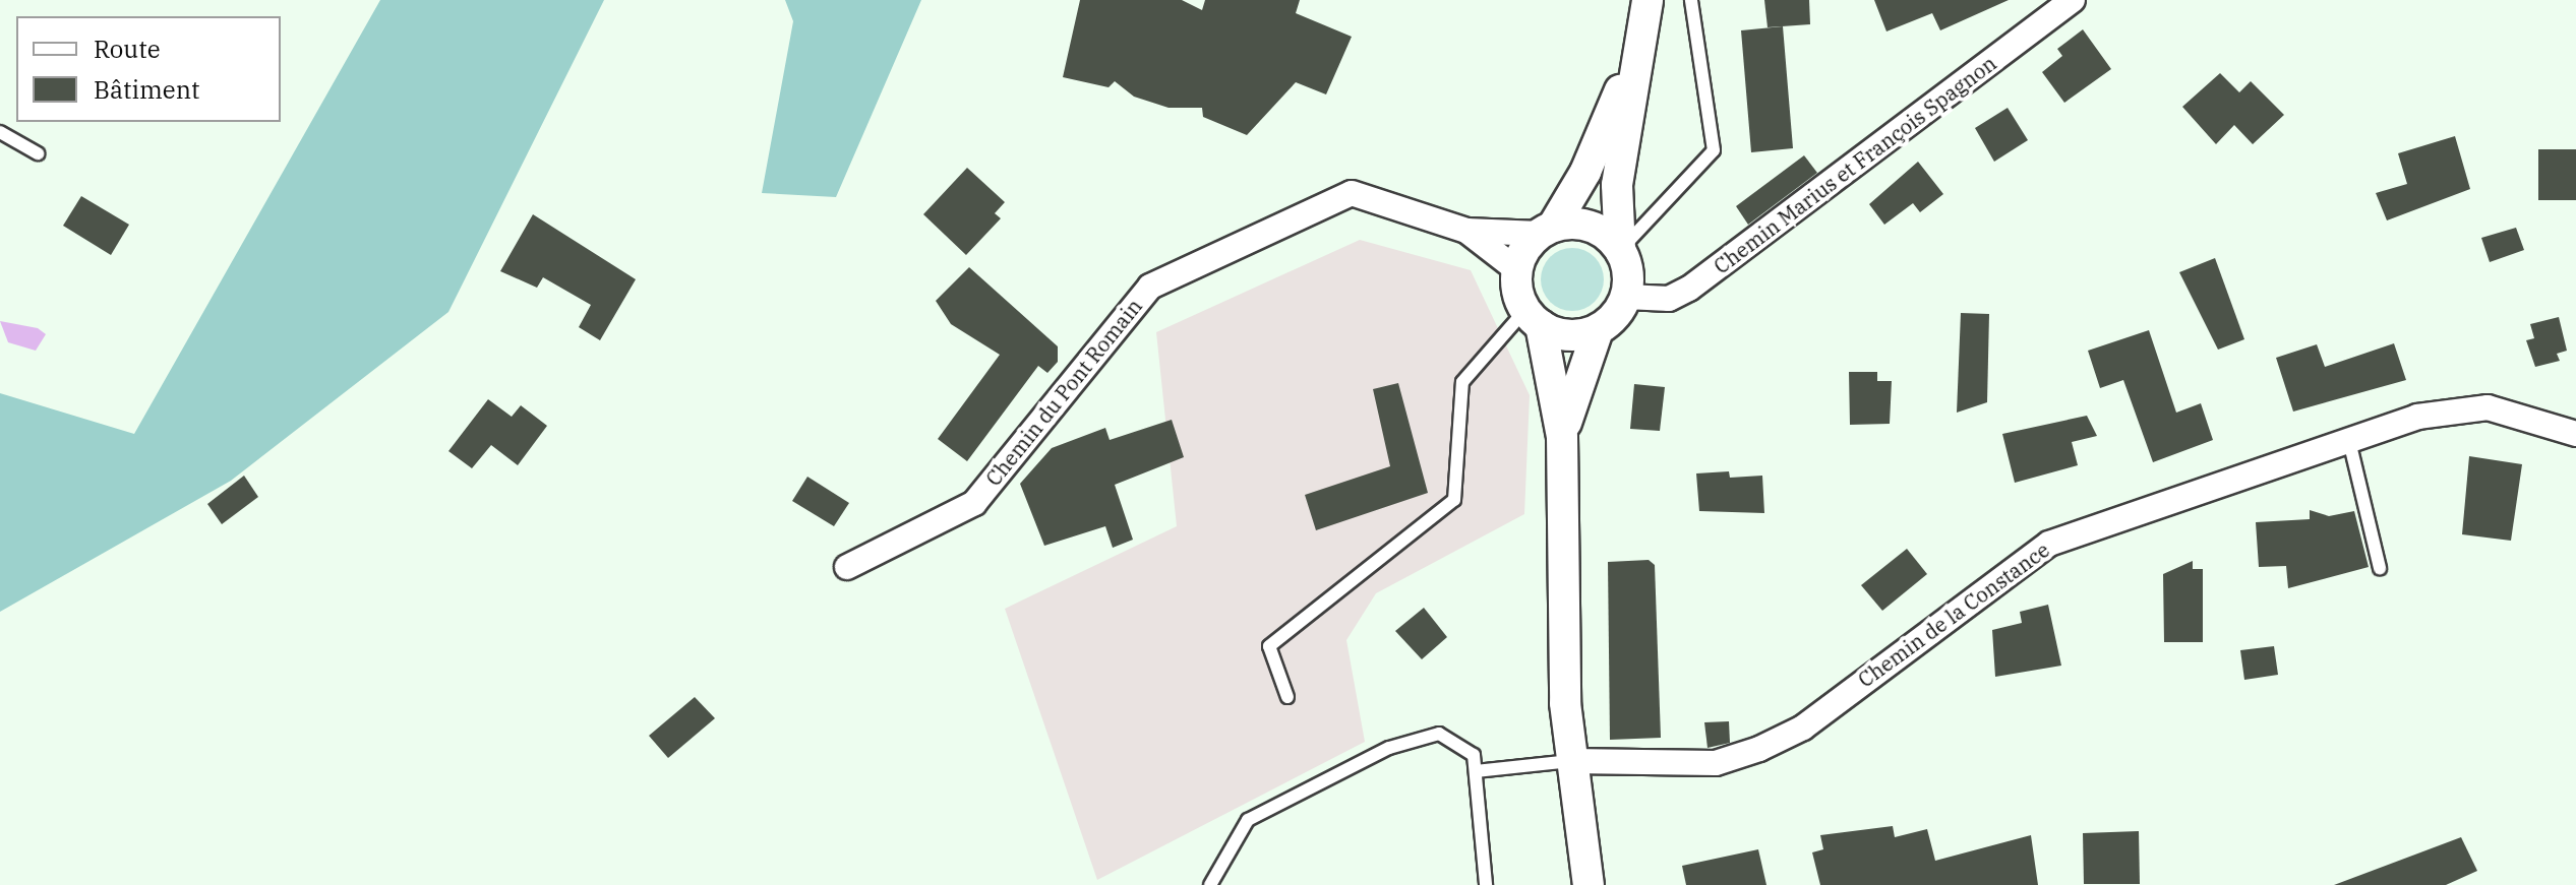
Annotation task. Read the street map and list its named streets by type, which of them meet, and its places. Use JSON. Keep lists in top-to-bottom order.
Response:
{
  "streets": {
    "street": ["Chemin Marius et François Spagnon", "Chemin du Pont Romain", "Chemin de la Constance"]
  },
  "crossings": [
    ["Chemin Marius et François Spagnon", "Chemin du Pont Romain"]
  ],
  "legend": ["Route", "Bâtiment"]
}
